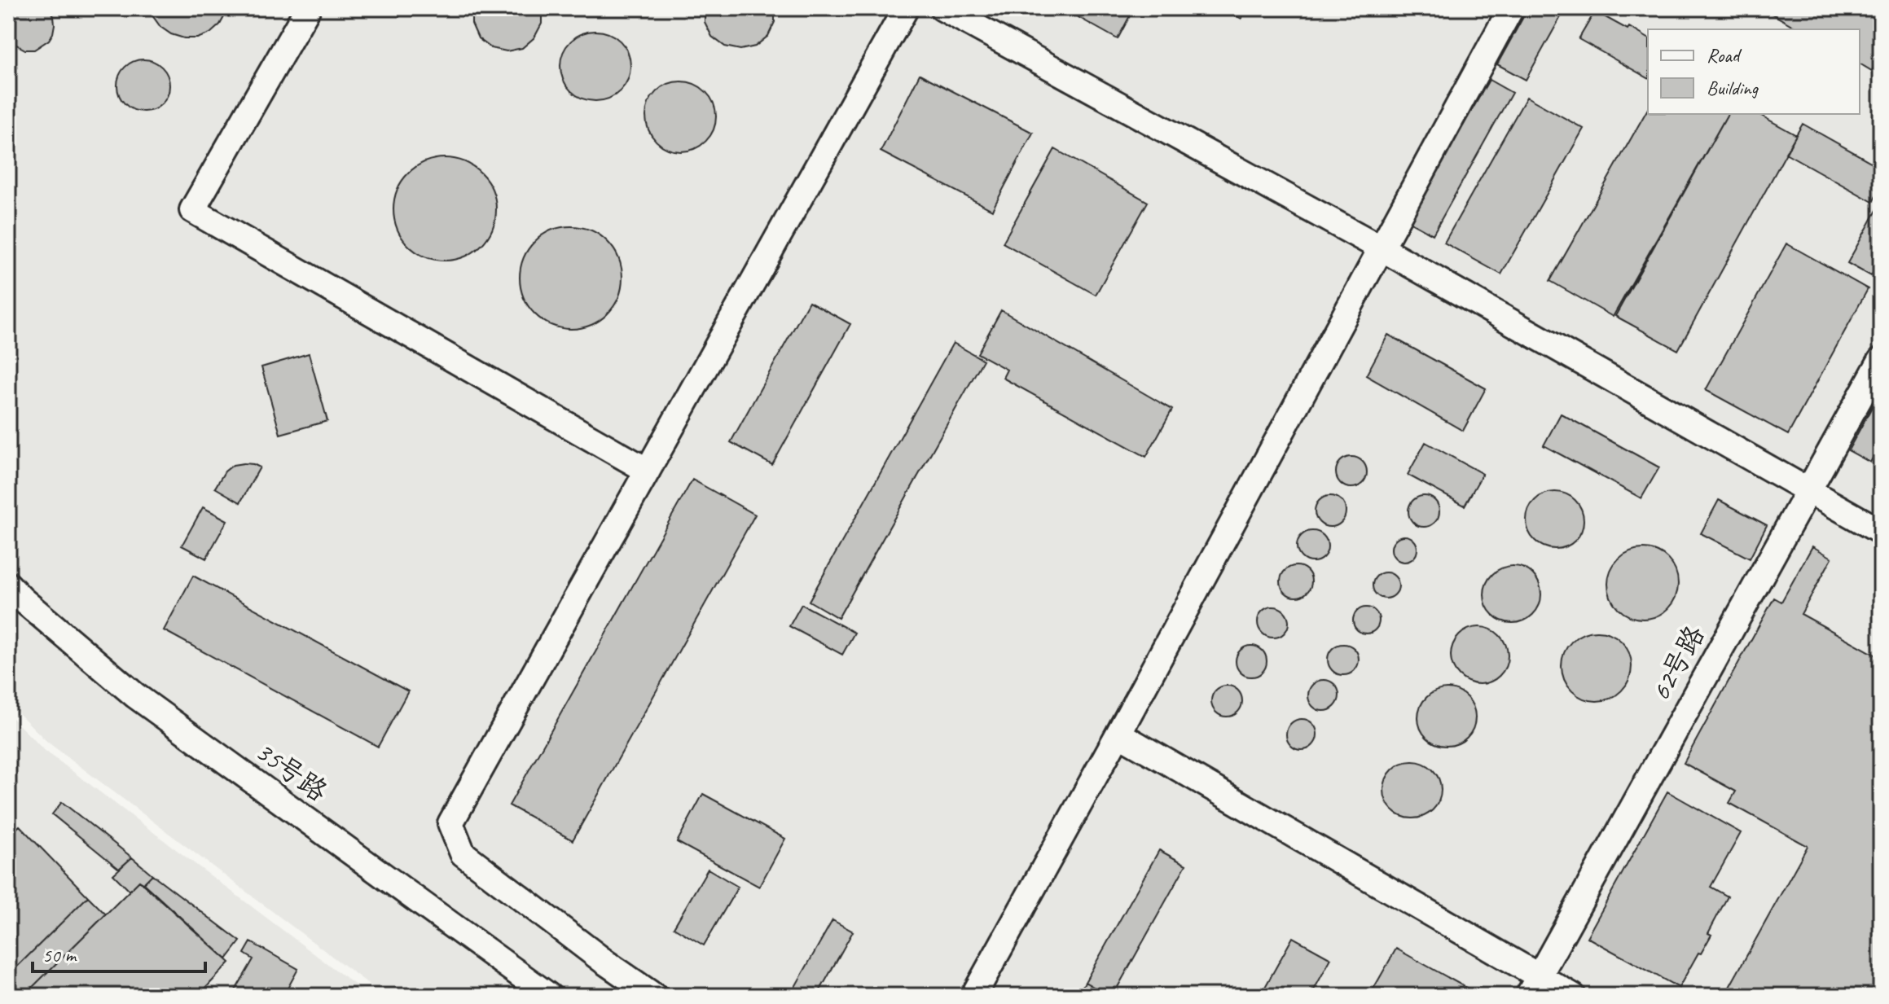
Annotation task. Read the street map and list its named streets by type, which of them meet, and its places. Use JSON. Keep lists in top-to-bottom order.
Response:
{
  "streets": {
    "street": ["62号路", "35号路"]
  },
  "legend": ["Road", "Building"],
  "scale_bar": "50 m"
}
